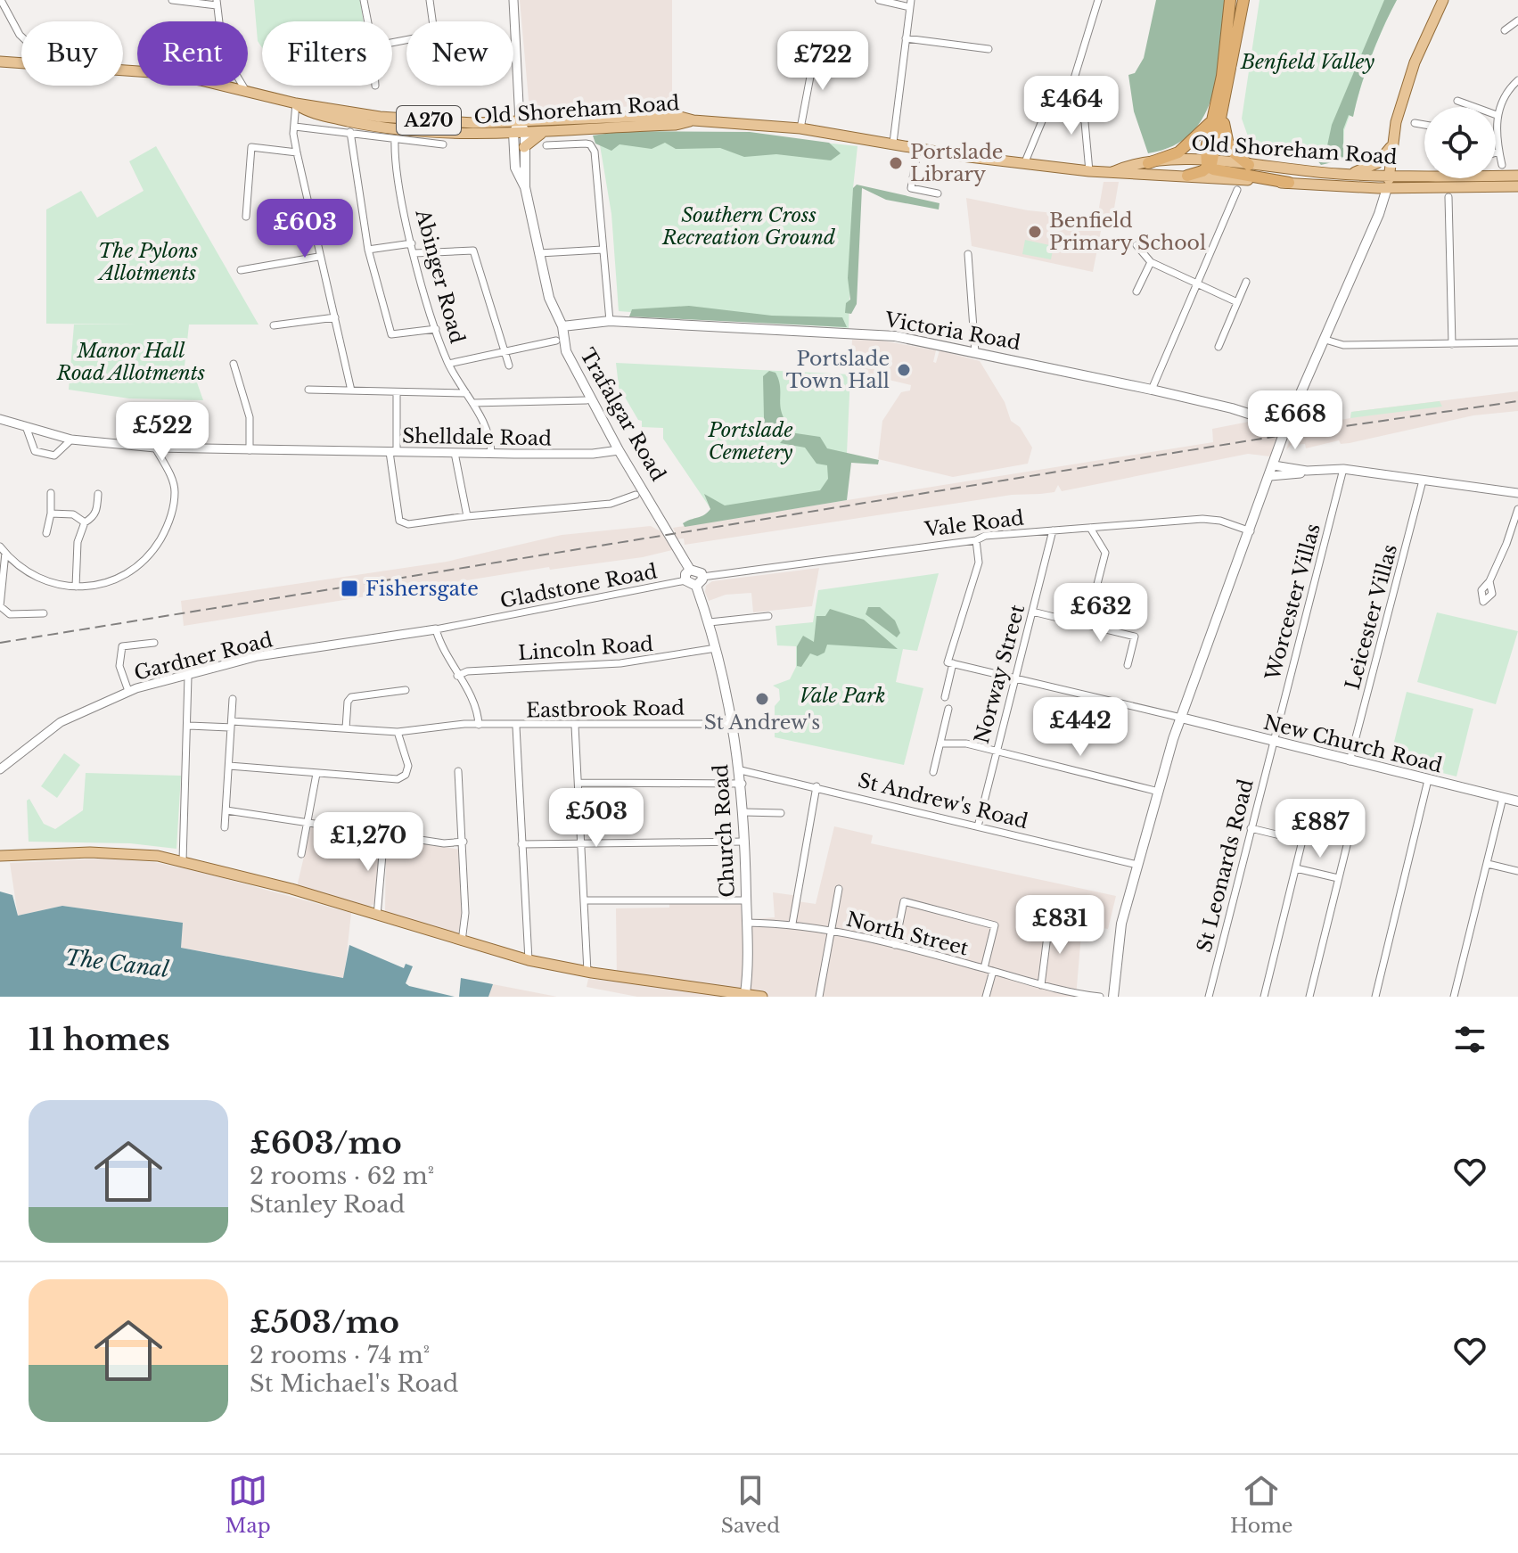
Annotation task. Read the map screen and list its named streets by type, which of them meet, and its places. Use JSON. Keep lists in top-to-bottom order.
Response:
{
  "streets": {
    "main road": [
      "Old Shoreham Road",
      "A270",
      "Victoria Road",
      "Trafalgar Road",
      "New Church Road",
      "Church Road"
    ],
    "street": [
      "Abinger Road",
      "Shelldale Road",
      "Vale Road",
      "Gladstone Road",
      "Worcester Villas",
      "Leicester Villas",
      "Lincoln Road",
      "Gardner Road",
      "Norway Street",
      "Eastbrook Road",
      "St Andrew's Road",
      "St Leonards Road",
      "North Street"
    ]
  },
  "crossings": [
    ["Old Shoreham Road", "Trafalgar Road"],
    ["Abinger Road", "Shelldale Road"],
    ["Victoria Road", "Trafalgar Road"],
    ["Trafalgar Road", "Shelldale Road"],
    ["Trafalgar Road", "Vale Road"],
    ["Trafalgar Road", "Gladstone Road"],
    ["Trafalgar Road", "Church Road"],
    ["Vale Road", "Gladstone Road"],
    ["Vale Road", "Norway Street"],
    ["Vale Road", "Church Road"],
    ["Gladstone Road", "Gardner Road"],
    ["Gladstone Road", "Church Road"],
    ["Worcester Villas", "New Church Road"],
    ["Worcester Villas", "St Leonards Road"],
    ["Leicester Villas", "New Church Road"],
    ["Lincoln Road", "Church Road"],
    ["Norway Street", "St Andrew's Road"],
    ["Eastbrook Road", "Church Road"],
    ["New Church Road", "St Leonards Road"],
    ["St Andrew's Road", "Church Road"],
    ["Church Road", "North Street"]
  ],
  "water": ["The Canal"],
  "parks": [
    "Benfield Valley",
    "Southern Cross Recreation Ground",
    "The Pylons Allotments",
    "Manor Hall Road Allotments",
    "Portslade Cemetery",
    "Vale Park"
  ],
  "places": {
    "other": [
      "Portslade Library",
      "Benfield Primary School",
      "Portslade Town Hall",
      "St Andrew's"
    ],
    "transit": ["Fishersgate"]
  },
  "page": {
    "chip": [
      "Buy",
      "Rent",
      "Filters",
      "New"
    ],
    "price": [
      "£722",
      "£464",
      "£603",
      "£668",
      "£522",
      "£632",
      "£442",
      "£503",
      "£887",
      "£1,270",
      "£831"
    ],
    "heading": "11 homes",
    "list": [
      {
        "name": "£603/mo",
        "note": "2 rooms · 62 m² · Stanley Road"
      },
      {
        "name": "£503/mo",
        "note": "2 rooms · 74 m² · St Michael's Road"
      }
    ],
    "tabs": ["Map", "Saved", "Home"]
  }
}
